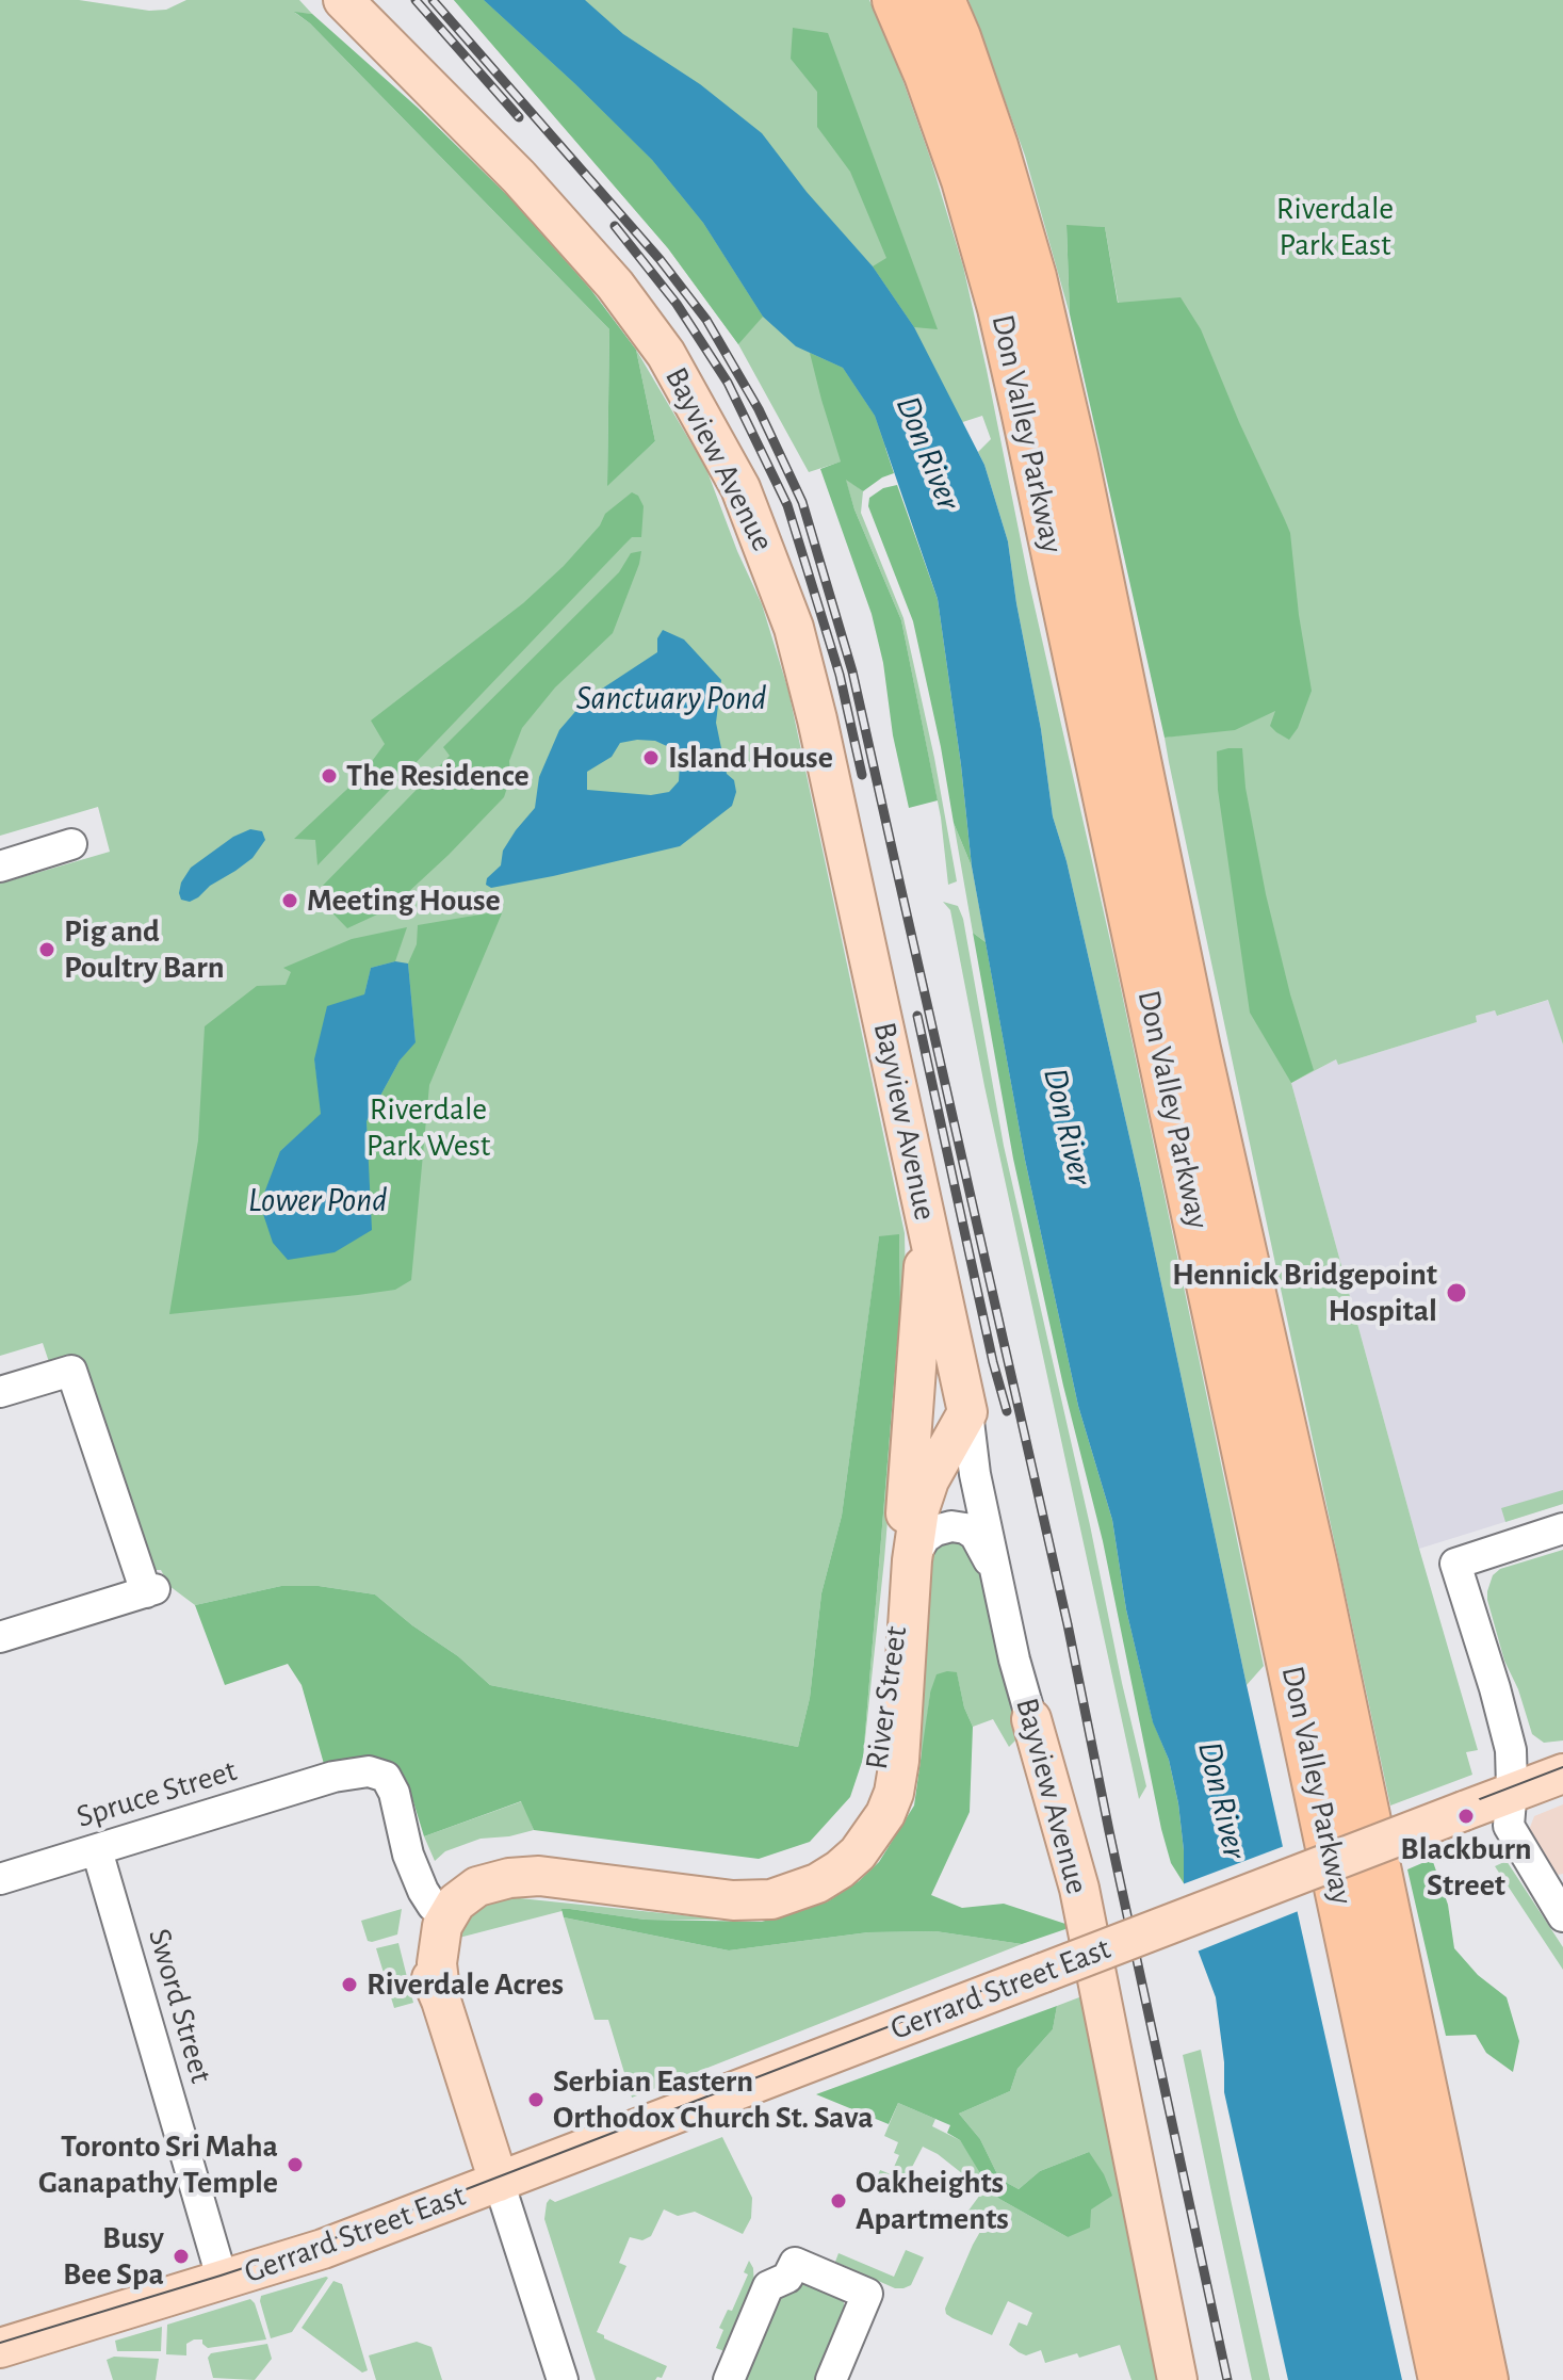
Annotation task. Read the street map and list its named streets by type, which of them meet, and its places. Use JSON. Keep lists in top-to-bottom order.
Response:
{
  "streets": {
    "highway": ["Don Valley Parkway"],
    "main road": ["Bayview Avenue", "River Street", "Gerrard Street East"],
    "street": ["Spruce Street", "Sword Street"]
  },
  "crossings": [
    ["Bayview Avenue", "River Street"],
    ["River Street", "Spruce Street"],
    ["River Street", "Gerrard Street East"],
    ["Spruce Street", "Sword Street"],
    ["Gerrard Street East", "Sword Street"]
  ],
  "water": ["Don River", "Sanctuary Pond", "Lower Pond"],
  "parks": ["Riverdale Park East", "Riverdale Park West"],
  "places": [
    "Island House",
    "The Residence",
    "Meeting House",
    "Pig and Poultry Barn",
    "Hennick Bridgepoint Hospital",
    "Blackburn Street",
    "Riverdale Acres",
    "Serbian Eastern Orthodox Church St. Sava",
    "Toronto Sri Maha Ganapathy Temple",
    "Oakheights Apartments",
    "Busy Bee Spa"
  ]
}
